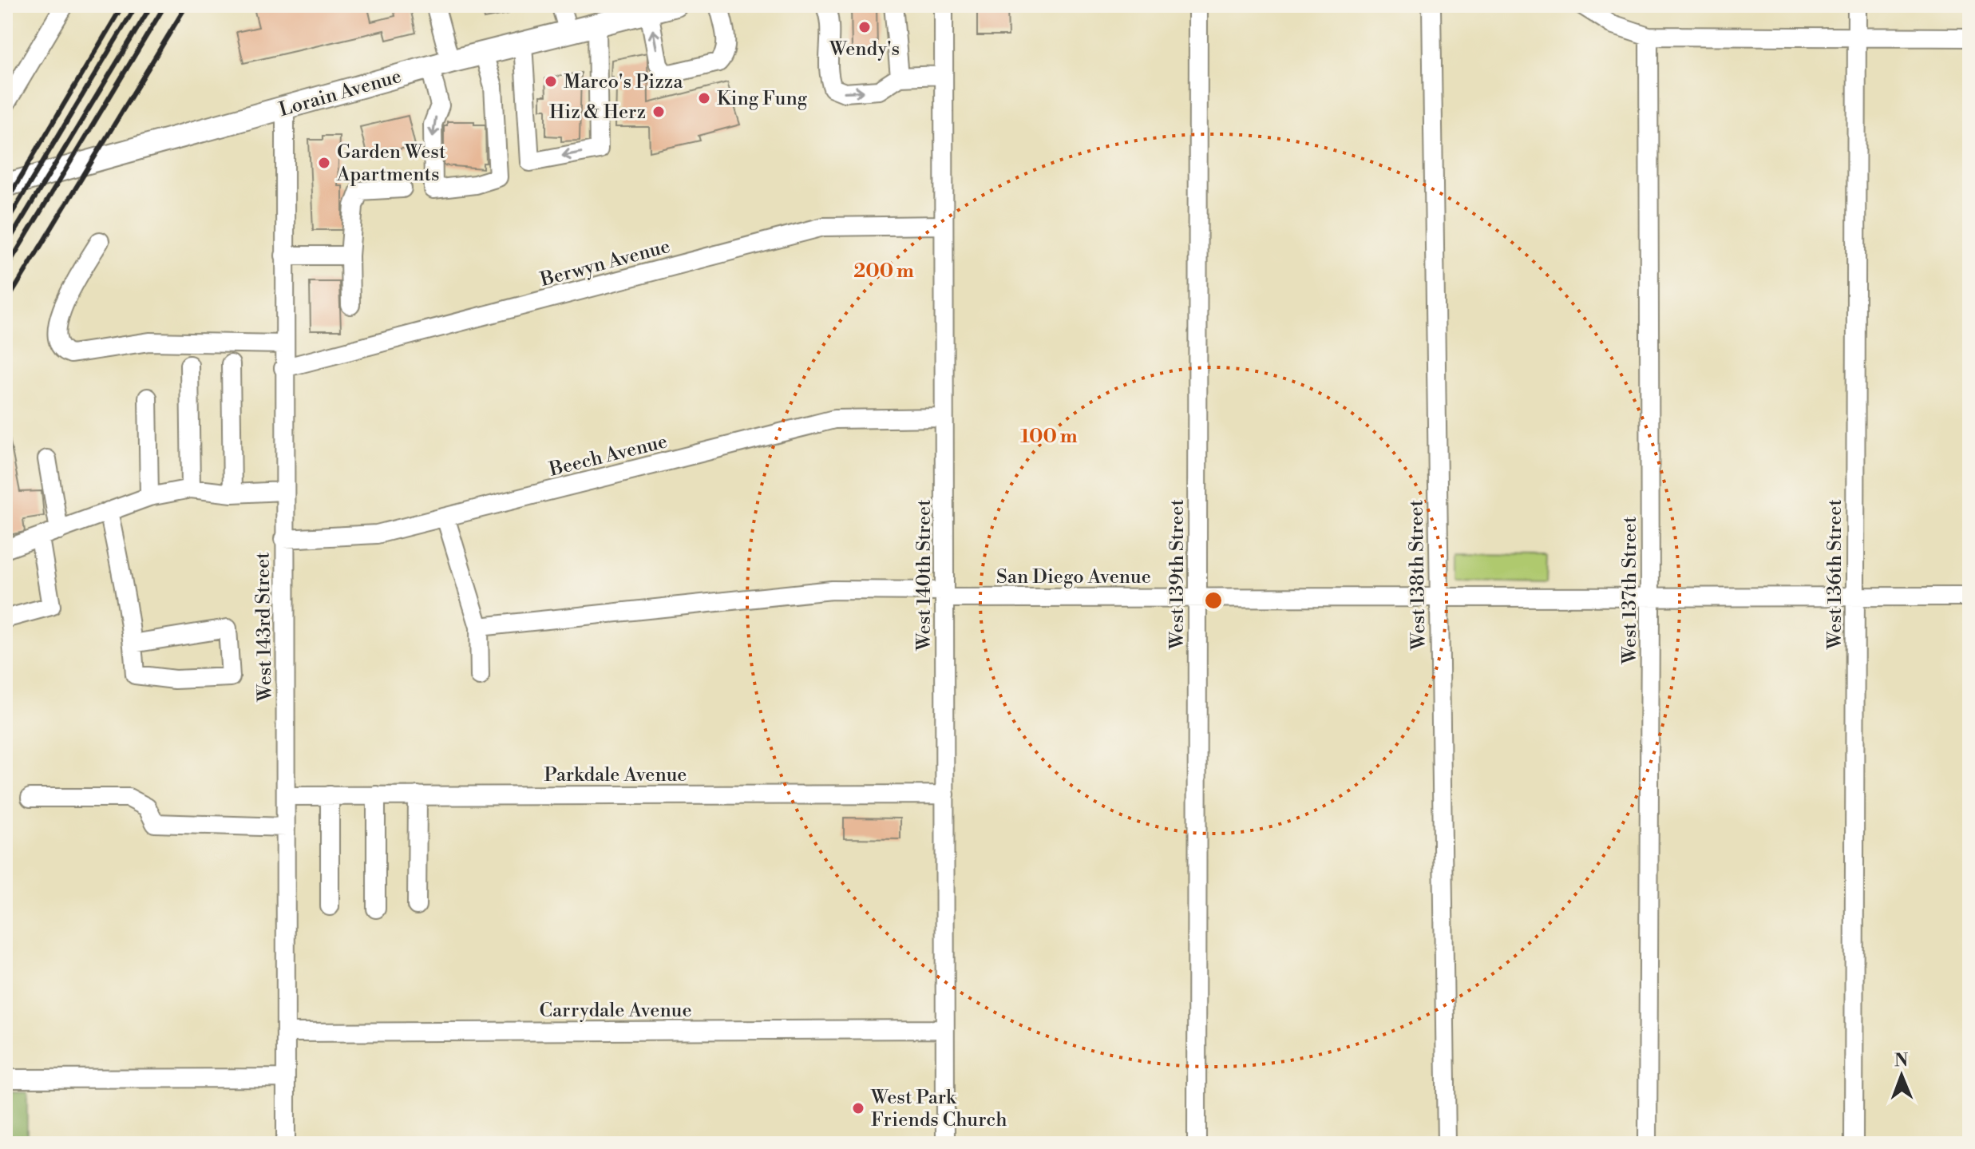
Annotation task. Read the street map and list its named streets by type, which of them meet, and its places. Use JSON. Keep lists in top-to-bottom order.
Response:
{
  "streets": {
    "main road": ["Lorain Avenue"],
    "street": [
      "Berwyn Avenue",
      "Beech Avenue",
      "West 139th Street",
      "West 136th Street",
      "West 140th Street",
      "West 138th Street",
      "San Diego Avenue",
      "West 137th Street",
      "West 143rd Street",
      "Parkdale Avenue",
      "Carrydale Avenue"
    ]
  },
  "crossings": [
    ["Lorain Avenue", "West 143rd Street"],
    ["Berwyn Avenue", "West 140th Street"],
    ["Berwyn Avenue", "West 143rd Street"],
    ["Beech Avenue", "West 140th Street"],
    ["Beech Avenue", "West 143rd Street"],
    ["West 139th Street", "San Diego Avenue"],
    ["West 136th Street", "San Diego Avenue"],
    ["West 140th Street", "San Diego Avenue"],
    ["West 140th Street", "Parkdale Avenue"],
    ["West 140th Street", "Carrydale Avenue"],
    ["West 138th Street", "San Diego Avenue"],
    ["San Diego Avenue", "West 137th Street"],
    ["West 143rd Street", "Parkdale Avenue"],
    ["West 143rd Street", "Carrydale Avenue"]
  ],
  "places": [
    "Wendy's",
    "Marco's Pizza",
    "King Fung",
    "Hiz & Herz",
    "Garden West Apartments",
    "West Park Friends Church"
  ],
  "north": "top",
  "rings": ["200 m", "100 m"]
}
